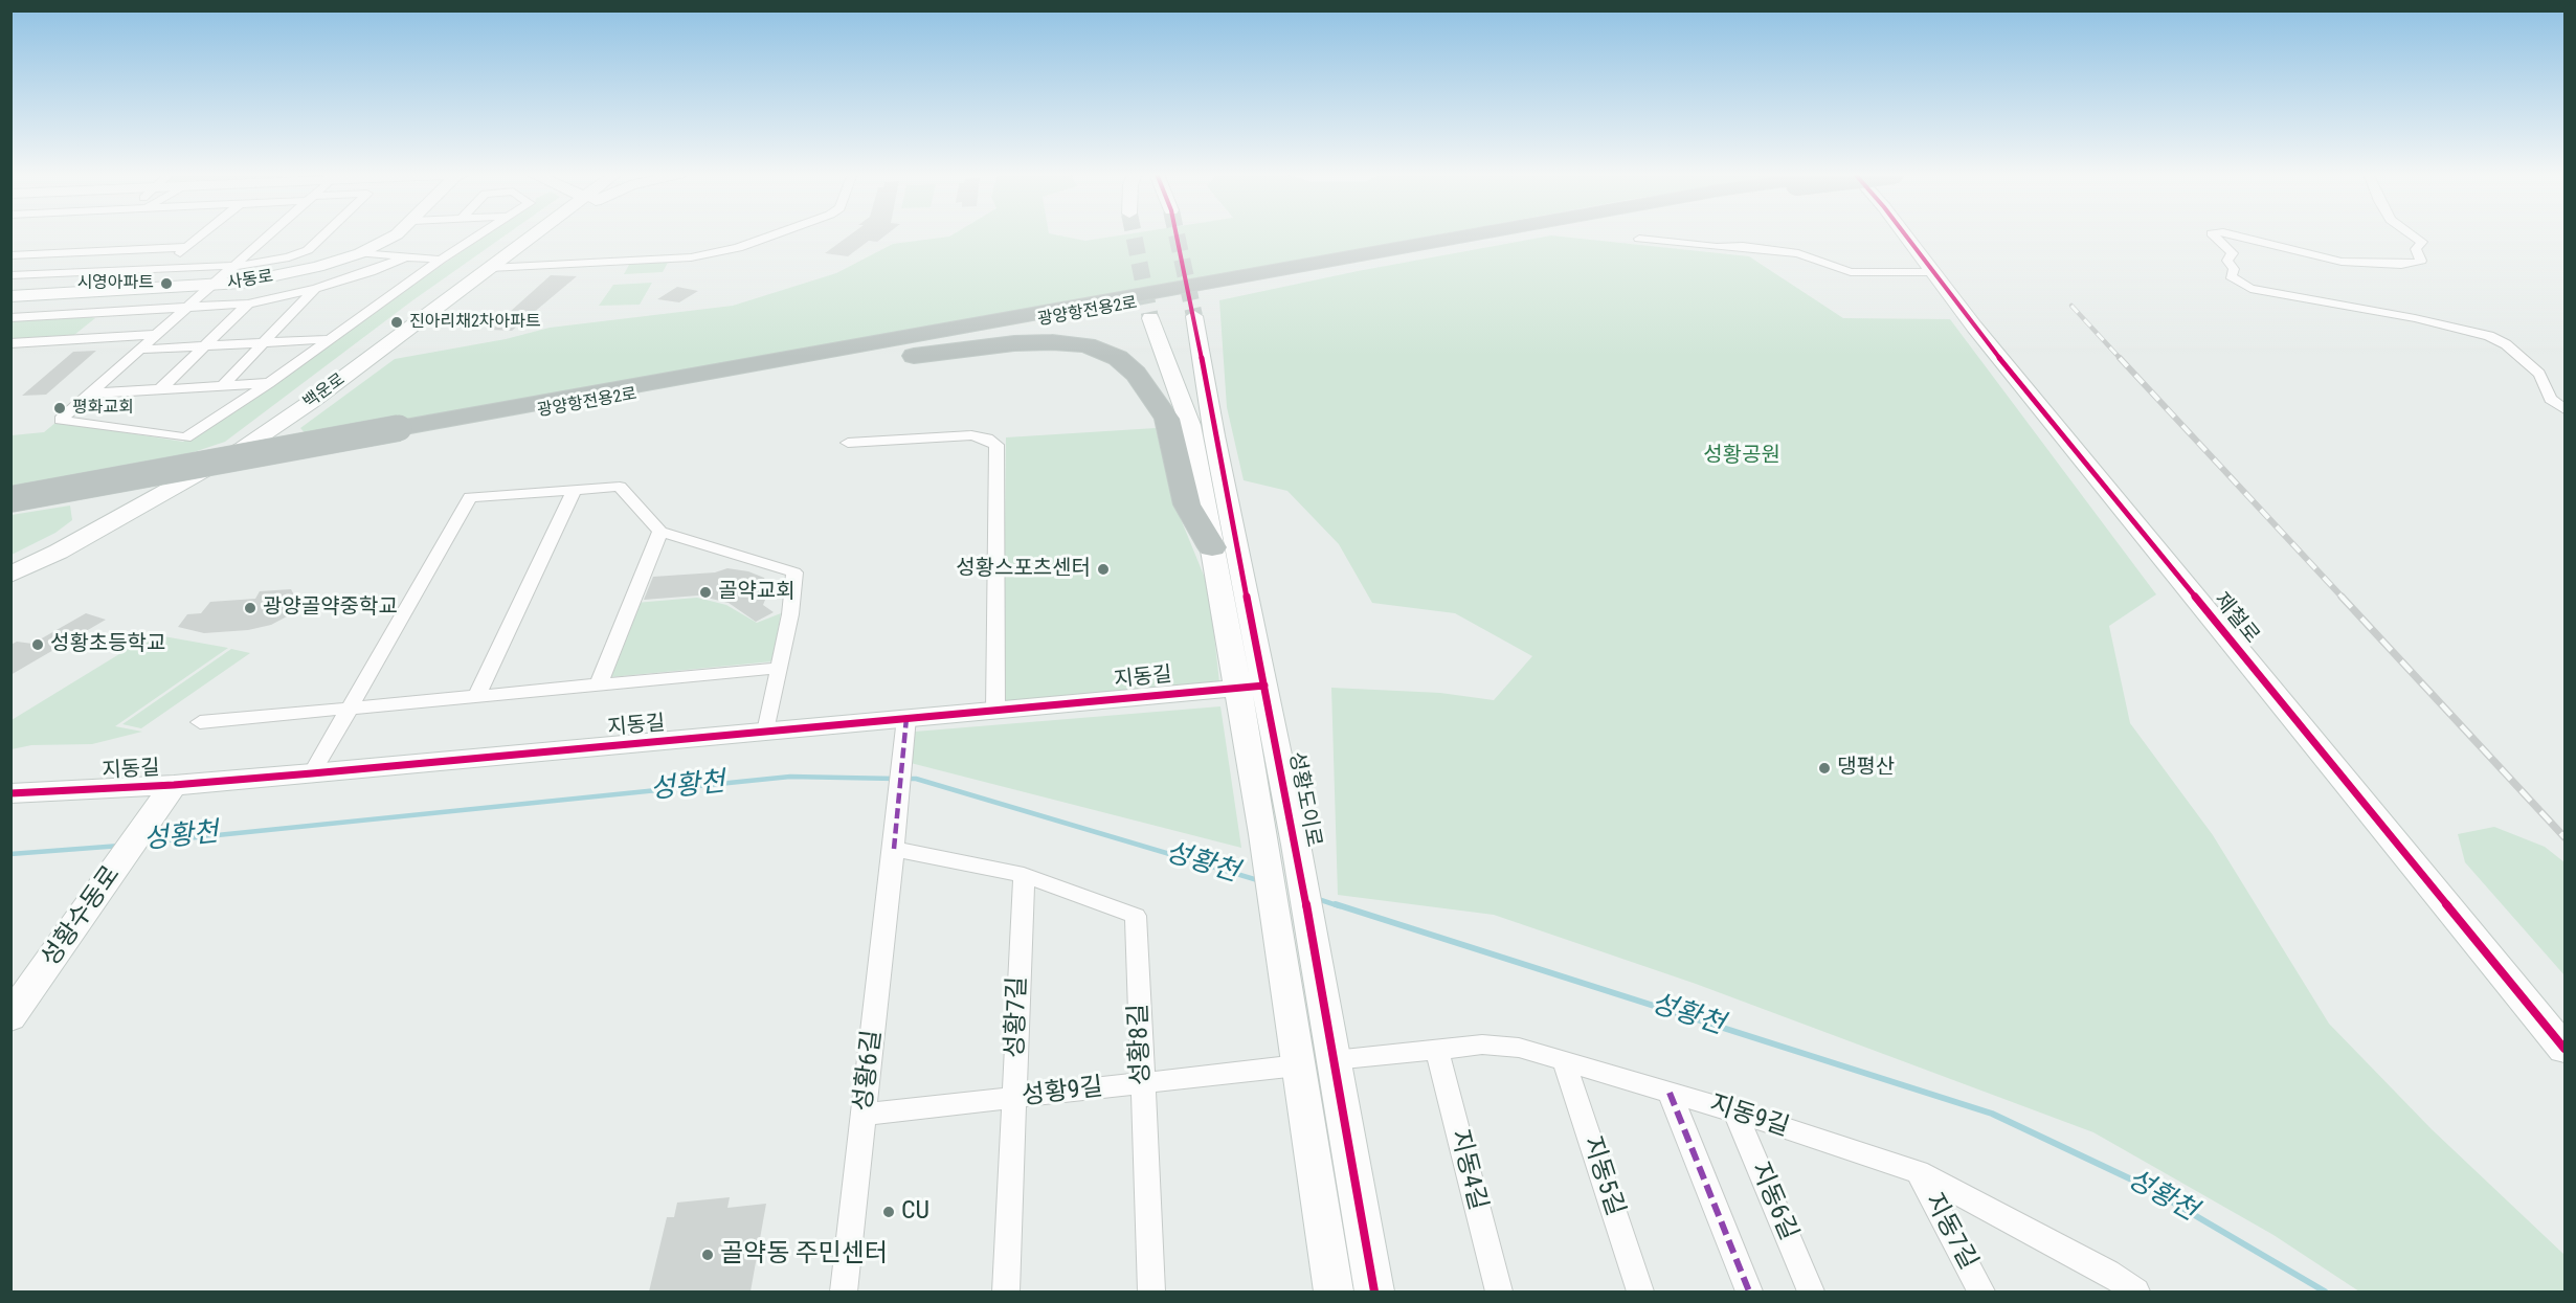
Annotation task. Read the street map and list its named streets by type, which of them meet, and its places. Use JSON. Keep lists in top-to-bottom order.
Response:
{
  "streets": {
    "highway": ["광양항전용2로"],
    "street": [
      "사동로",
      "백운로",
      "제철로",
      "지동길",
      "성황도이로",
      "성황수동로",
      "성황7길",
      "성황8길",
      "성황6길",
      "성황9길",
      "지동9길",
      "지동4길",
      "지동5길",
      "지동6길",
      "지동7길"
    ]
  },
  "crossings": [
    ["지동길", "성황도이로"],
    ["지동길", "성황수동로"],
    ["지동길", "성황6길"],
    ["성황도이로", "지동9길"],
    ["성황7길", "성황8길"],
    ["성황7길", "성황9길"],
    ["성황8길", "성황9길"],
    ["성황6길", "성황9길"],
    ["지동9길", "지동4길"],
    ["지동9길", "지동5길"],
    ["지동9길", "지동6길"],
    ["지동9길", "지동7길"]
  ],
  "water": ["성황천"],
  "parks": ["성황공원"],
  "places": [
    "시영아파트",
    "진아리채2차아파트",
    "평화교회",
    "성황스포츠센터",
    "골약교회",
    "광양골약중학교",
    "성황초등학교",
    "댕평산",
    "CU",
    "골약동 주민센터"
  ]
}
